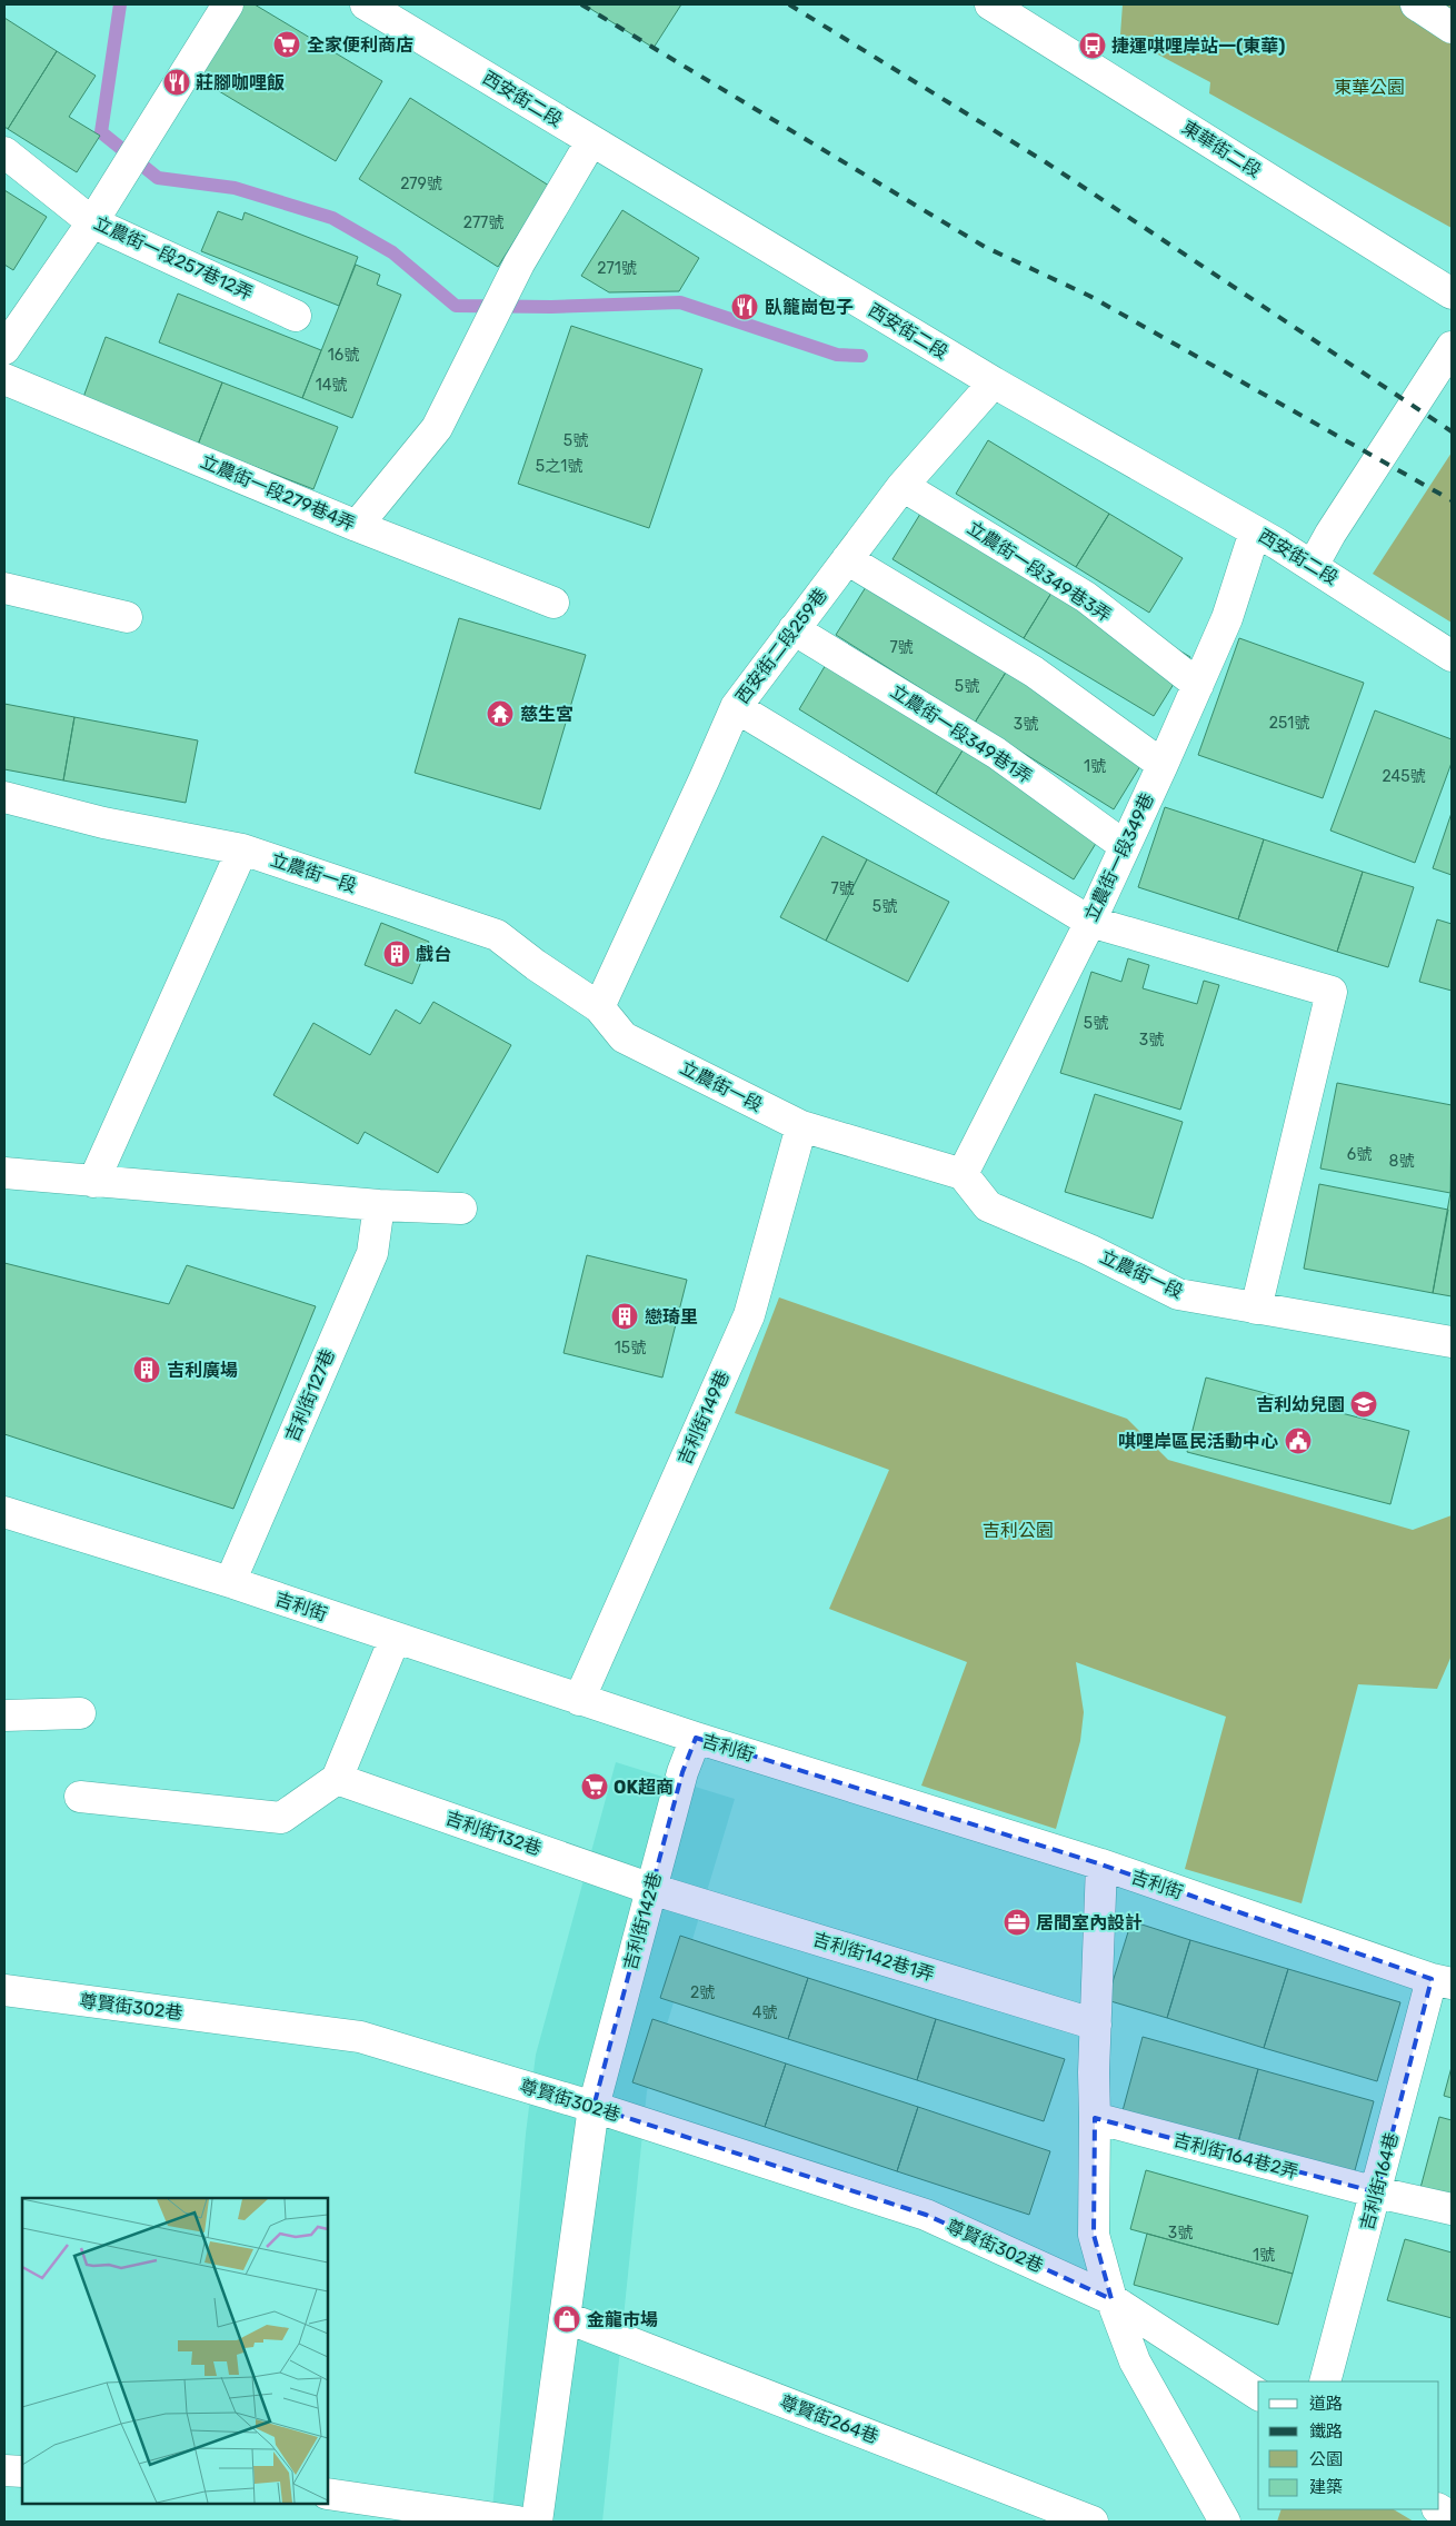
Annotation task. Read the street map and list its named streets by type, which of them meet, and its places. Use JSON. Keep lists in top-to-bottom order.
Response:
{
  "streets": {
    "street": [
      "西安街二段",
      "東華街二段",
      "立農街一段257巷12弄",
      "立農街一段279巷4弄",
      "立農街一段349巷3弄",
      "西安街二段259巷",
      "立農街一段349巷1弄",
      "立農街一段349巷",
      "立農街一段",
      "吉利街127巷",
      "吉利街149巷",
      "吉利街",
      "吉利街132巷",
      "吉利街142巷",
      "吉利街142巷1弄",
      "尊賢街302巷",
      "吉利街164巷2弄",
      "吉利街164巷",
      "尊賢街264巷"
    ]
  },
  "crossings": [
    ["西安街二段", "西安街二段259巷"],
    ["西安街二段", "立農街一段349巷"],
    ["立農街一段349巷3弄", "西安街二段259巷"],
    ["立農街一段349巷3弄", "立農街一段349巷"],
    ["西安街二段259巷", "立農街一段349巷1弄"],
    ["西安街二段259巷", "立農街一段"],
    ["立農街一段349巷1弄", "立農街一段349巷"],
    ["立農街一段349巷", "立農街一段"],
    ["立農街一段", "吉利街149巷"],
    ["吉利街127巷", "吉利街"],
    ["吉利街149巷", "吉利街"],
    ["吉利街", "吉利街142巷"],
    ["吉利街", "吉利街164巷"],
    ["吉利街132巷", "吉利街142巷"],
    ["吉利街132巷", "吉利街142巷1弄"],
    ["吉利街142巷", "吉利街142巷1弄"],
    ["吉利街142巷", "尊賢街302巷"],
    ["吉利街164巷2弄", "吉利街164巷"]
  ],
  "parks": ["東華公園", "吉利公園"],
  "places": {
    "supermarket": ["全家便利商店", "OK超商"],
    "bus stop": ["捷運唭哩岸站一(東華)"],
    "restaurant": ["莊腳咖哩飯", "臥籠崗包子"],
    "temple": ["慈生宮"],
    "building": ["戲台", "戀琦里", "吉利廣場"],
    "school or university": ["吉利幼兒園"],
    "public building": ["唭哩岸區民活動中心"],
    "office": ["居間室內設計"],
    "shop": ["金龍市場"]
  },
  "house_numbers": [
    "279號",
    "277號",
    "271號",
    "16號",
    "14號",
    "5號",
    "5之1號",
    "7號",
    "5號",
    "251號",
    "3號",
    "1號",
    "245號",
    "7號",
    "5號",
    "5號",
    "3號",
    "6號",
    "8號",
    "15號",
    "2號",
    "4號",
    "3號",
    "1號"
  ],
  "legend": [
    "道路",
    "鐵路",
    "公園",
    "建築"
  ]
}
